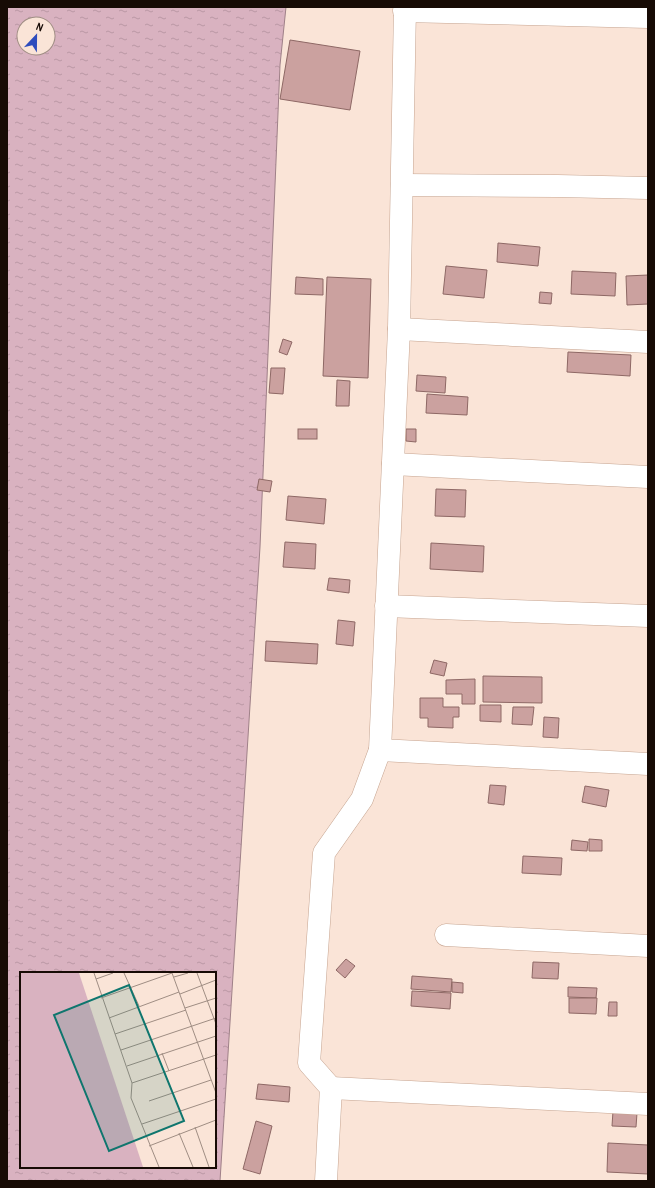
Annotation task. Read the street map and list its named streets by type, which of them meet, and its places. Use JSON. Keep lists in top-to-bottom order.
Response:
{
  "north": "top"
}
